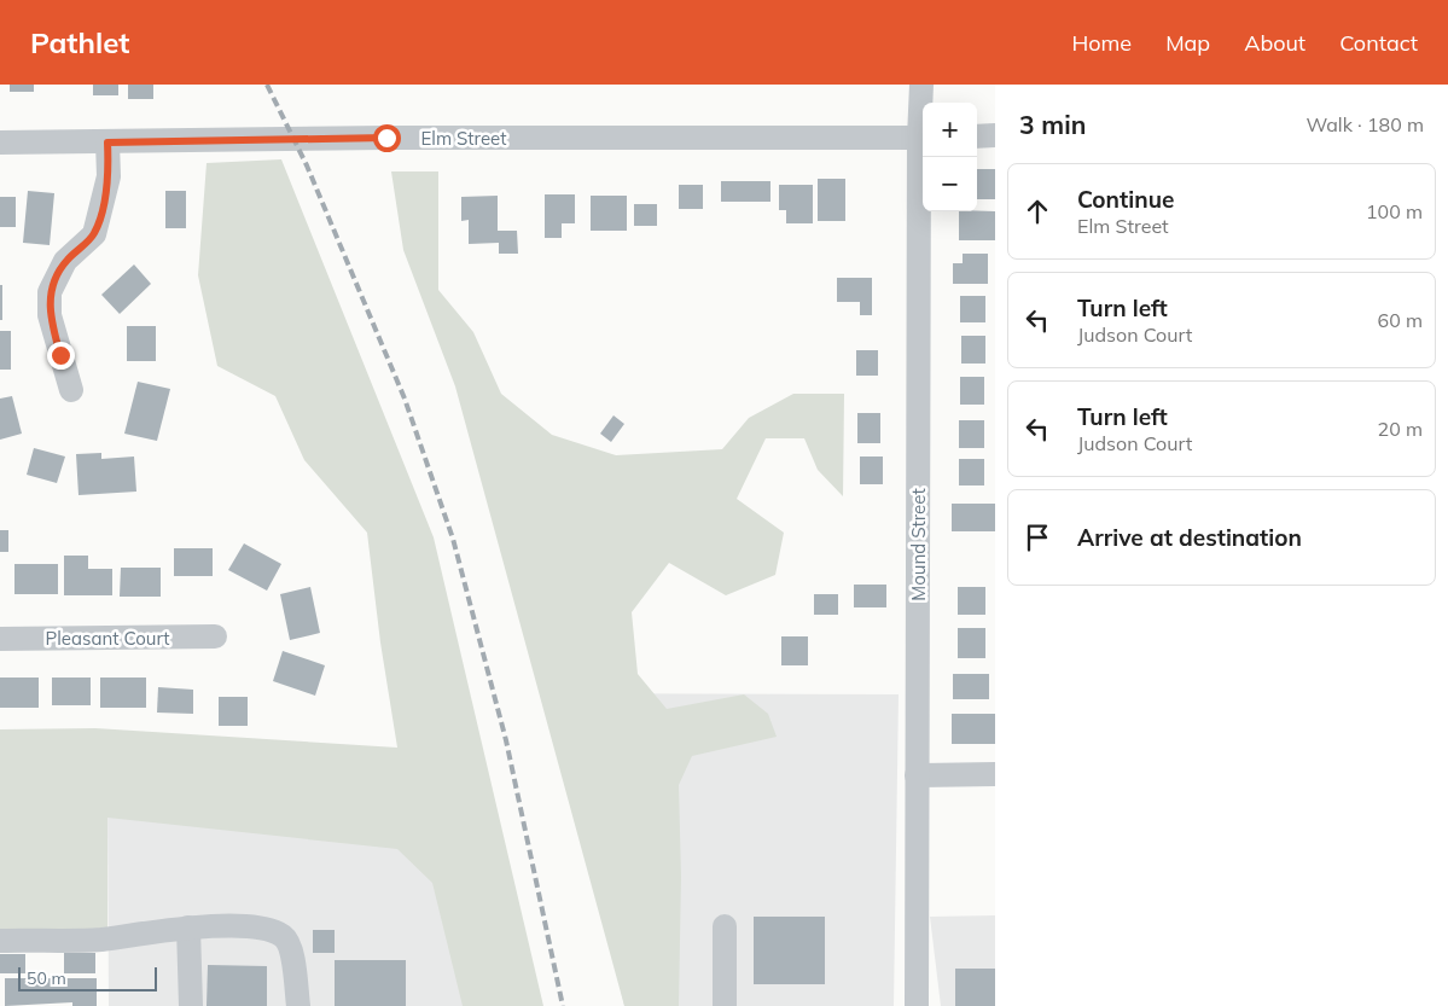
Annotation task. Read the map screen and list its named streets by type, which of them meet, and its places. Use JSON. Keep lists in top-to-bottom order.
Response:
{
  "streets": {
    "street": ["Elm Street", "Mound Street", "Pleasant Court"]
  },
  "crossings": [
    ["Elm Street", "Mound Street"]
  ],
  "scale_bar": "50 m",
  "page": {
    "header": "Pathlet",
    "nav": [
      "Home",
      "Map",
      "About",
      "Contact"
    ],
    "heading": ["3 min", "Walk · 180 m"],
    "map_buttons": ["+", "−"],
    "list": [
      ["Continue", "Elm Street", "100 m"],
      ["Turn left", "Judson Court", "60 m"],
      ["Turn left", "Judson Court", "20 m"],
      "Arrive at destination"
    ],
    "scale": "50 m"
  }
}
